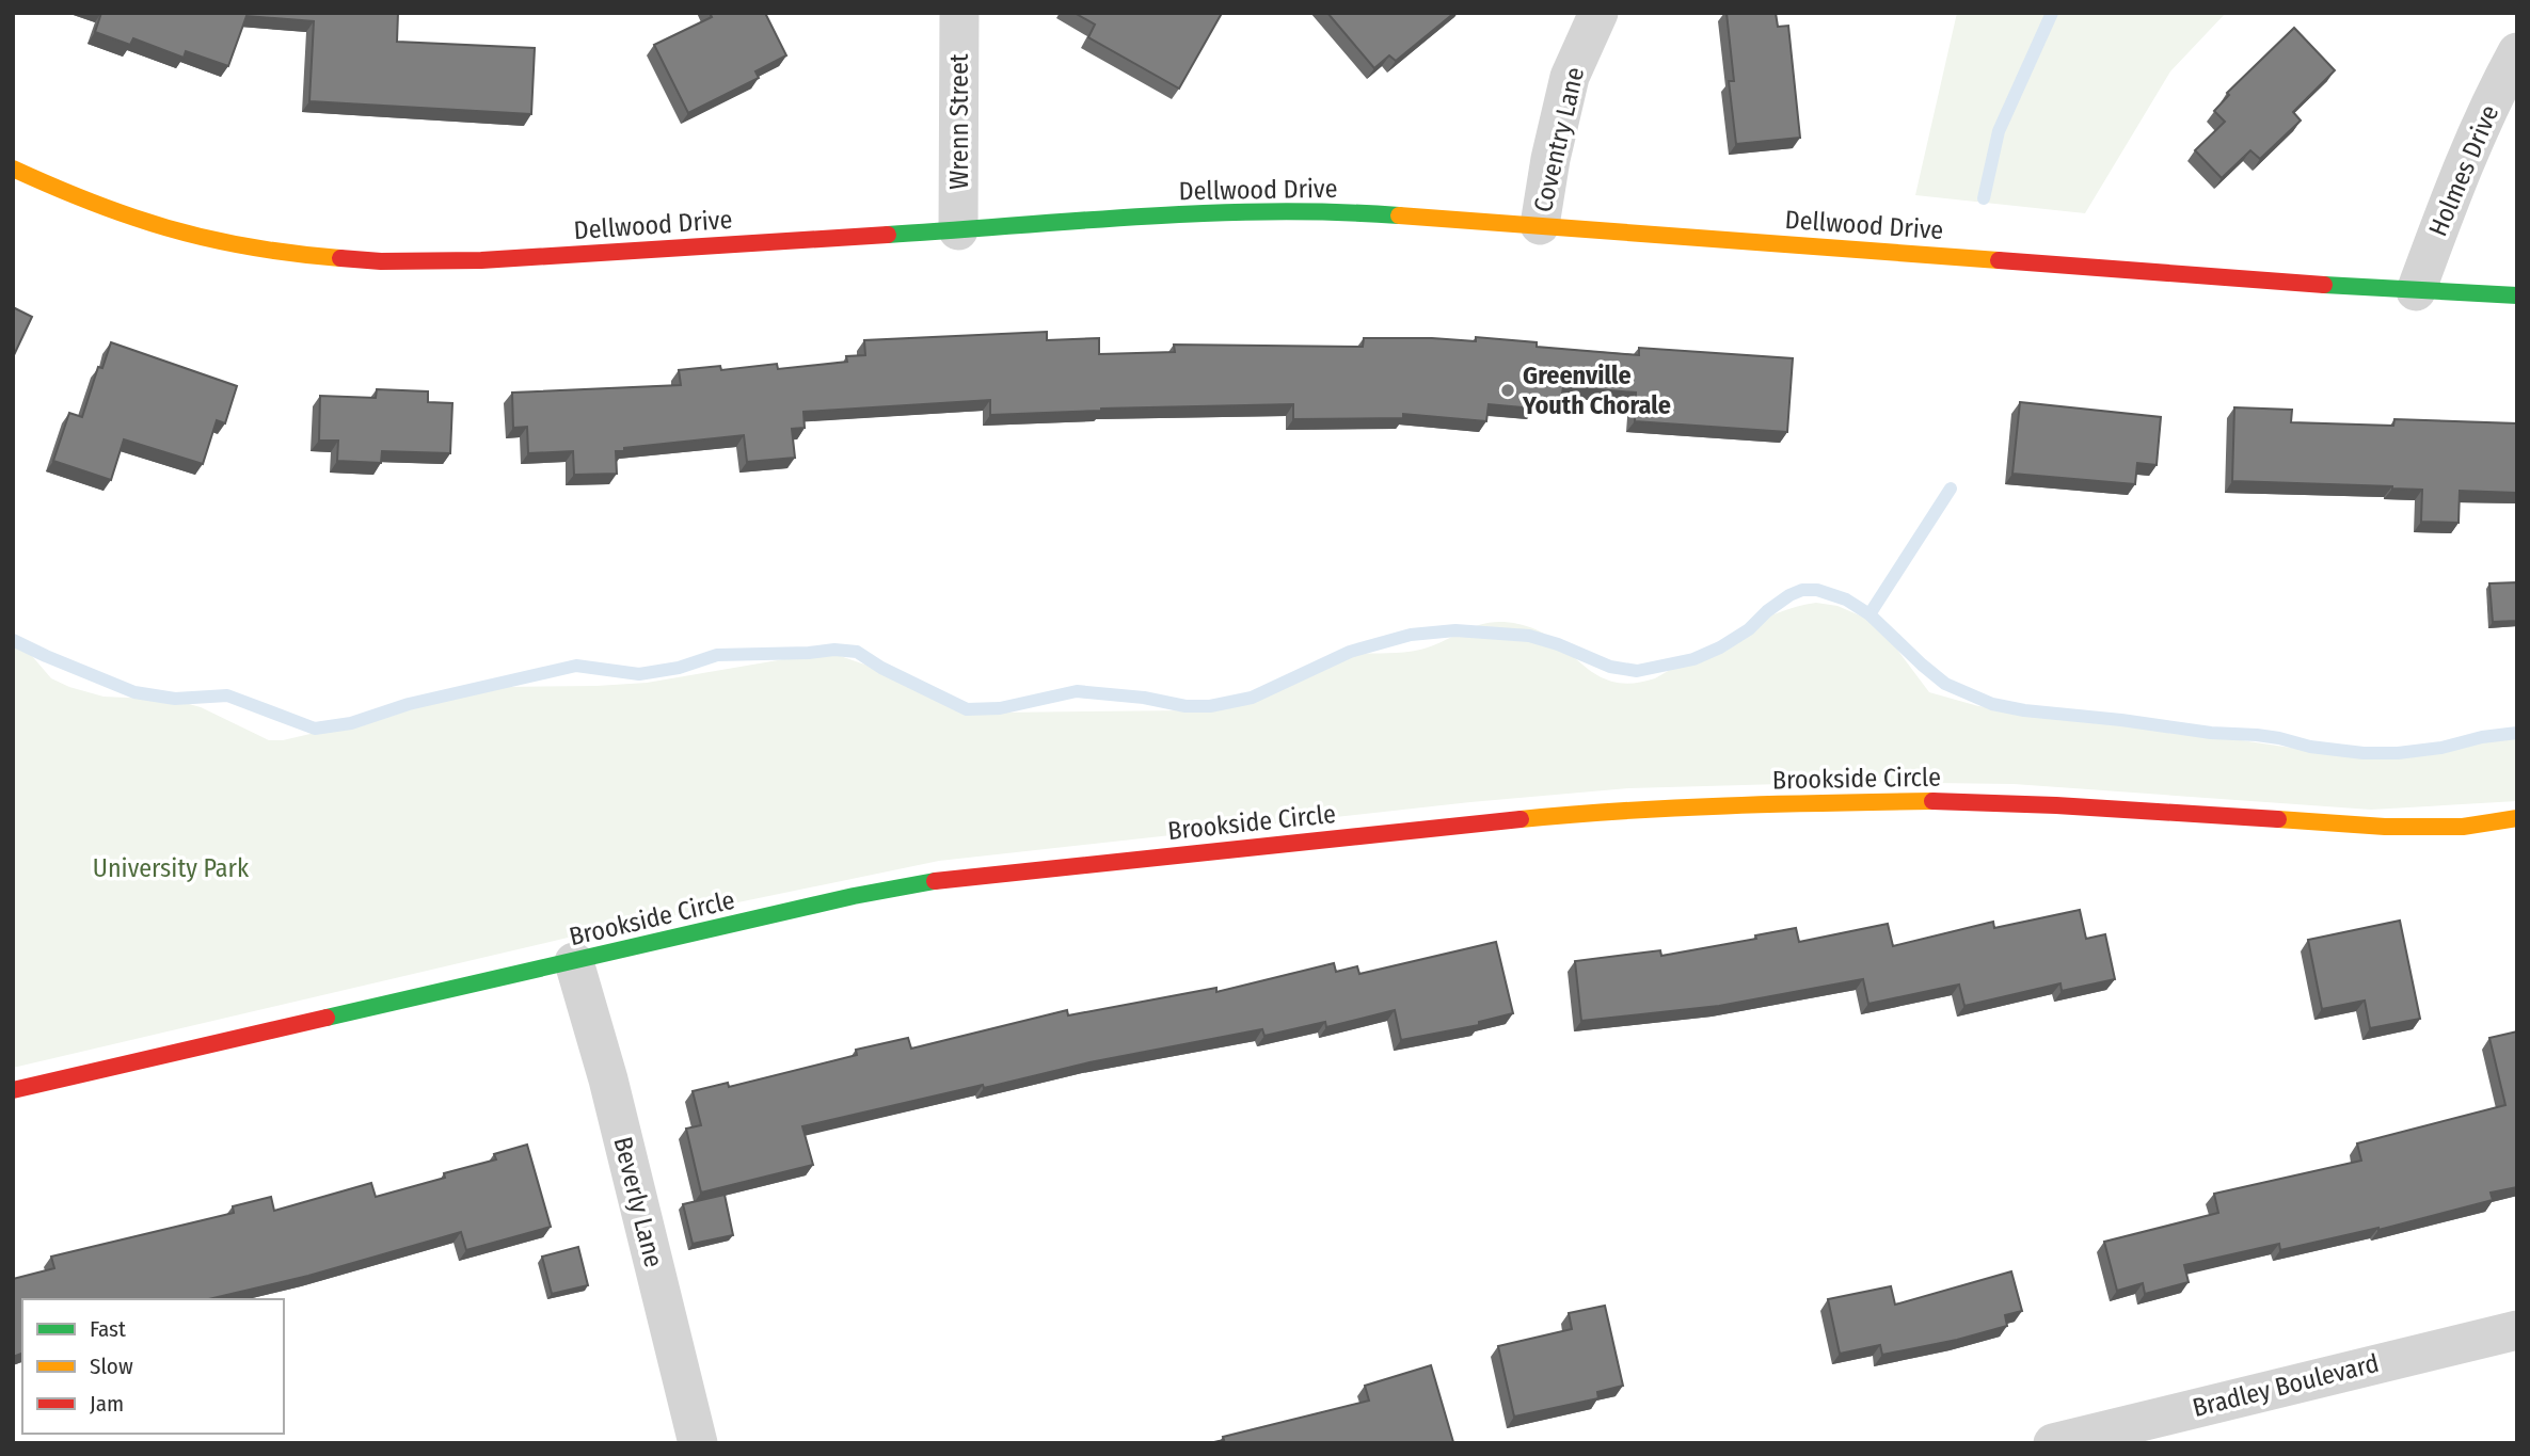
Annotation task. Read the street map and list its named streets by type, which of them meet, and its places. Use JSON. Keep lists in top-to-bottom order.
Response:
{
  "streets": {
    "street": [
      "Wrenn Street",
      "Coventry Lane",
      "Holmes Drive",
      "Dellwood Drive",
      "Brookside Circle",
      "Beverly Lane",
      "Bradley Boulevard"
    ]
  },
  "crossings": [
    ["Wrenn Street", "Dellwood Drive"],
    ["Coventry Lane", "Dellwood Drive"],
    ["Holmes Drive", "Dellwood Drive"],
    ["Brookside Circle", "Beverly Lane"]
  ],
  "parks": ["University Park"],
  "places": ["Greenville Youth Chorale"],
  "legend": ["Fast", "Slow", "Jam"]
}
